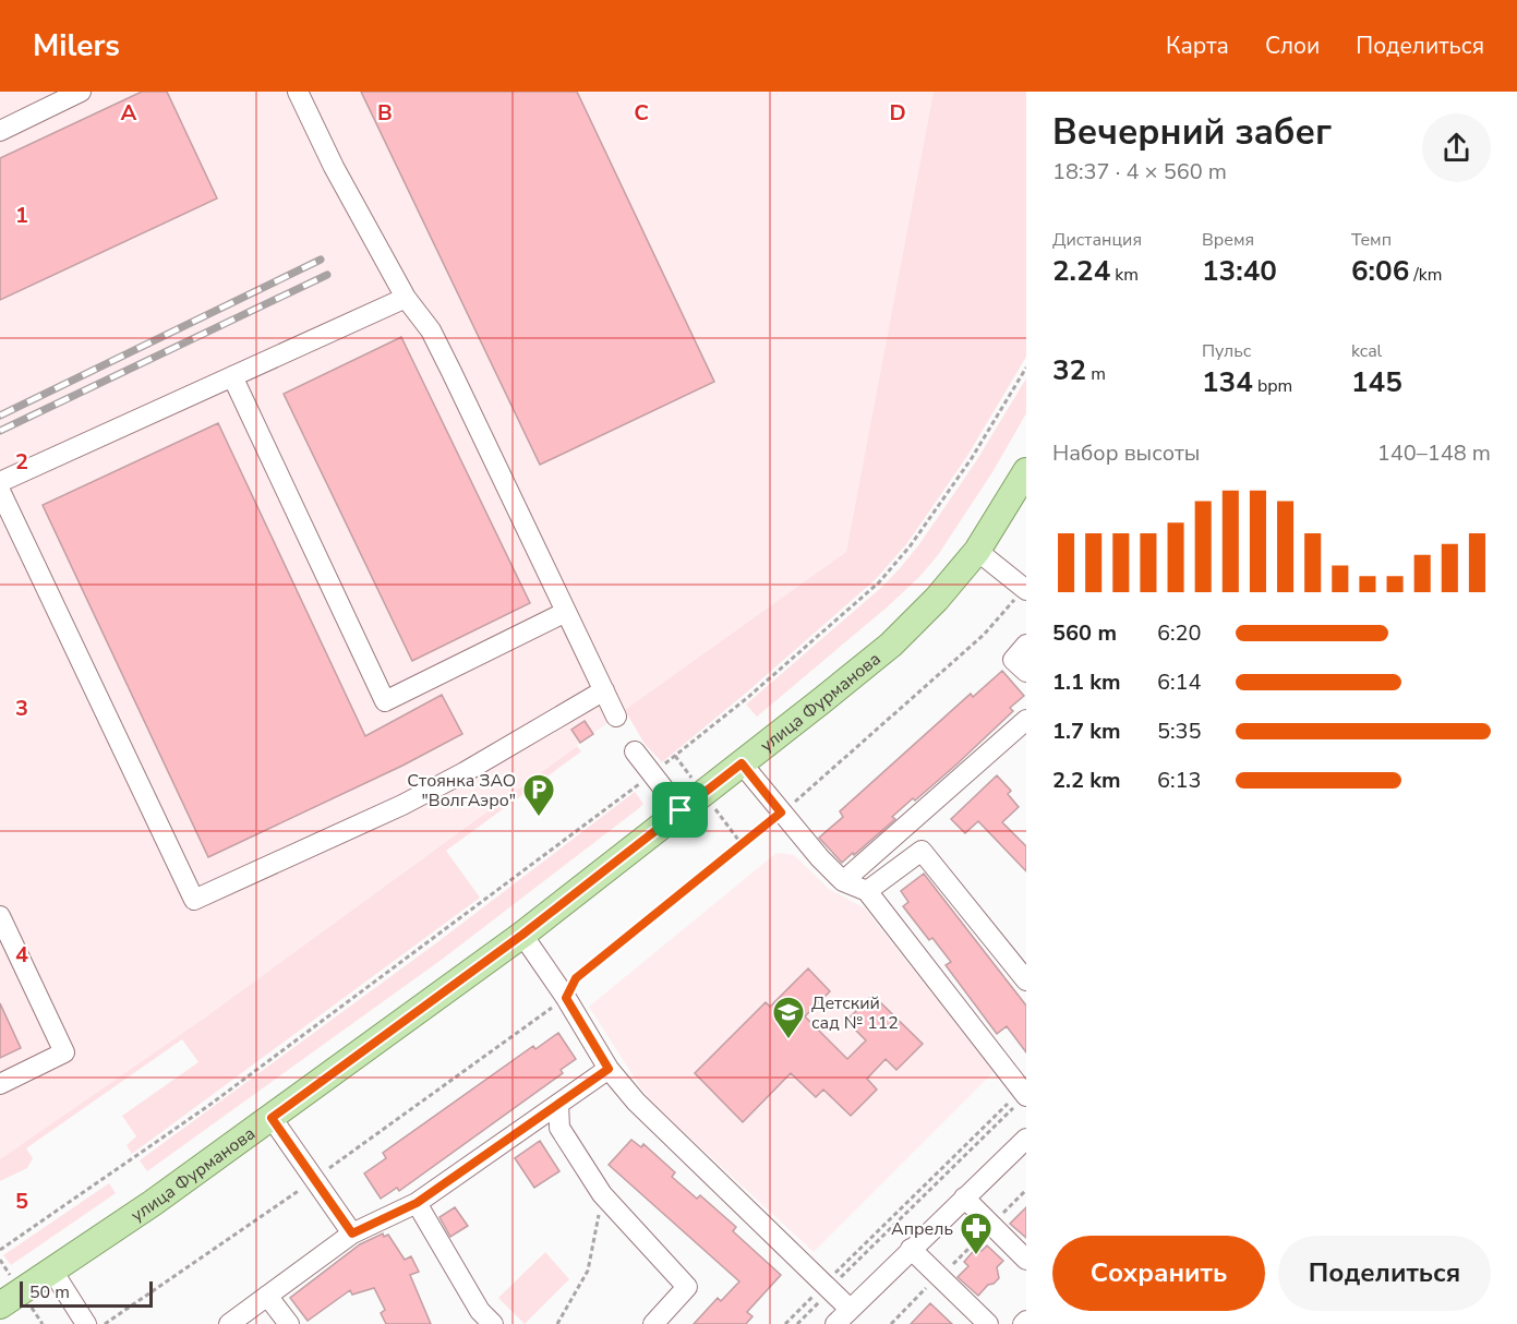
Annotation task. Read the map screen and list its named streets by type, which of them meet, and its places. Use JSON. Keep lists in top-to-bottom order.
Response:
{
  "streets": {
    "main road": ["улица Фурманова"]
  },
  "places": {
    "parking": ["Стоянка ЗАО \"ВолгАэро\""],
    "school or university": ["Детский сад № 112"],
    "pharmacy": ["Апрель"]
  },
  "scale_bar": "50 m",
  "page": {
    "header": "Milers",
    "nav": ["Карта", "Слои", "Поделиться"],
    "heading": ["Вечерний забег", "18:37 · 4 × 560 m"],
    "stats": [
      ["Дистанция", "2.24 km"],
      ["Время", "13:40"],
      ["Темп", "6:06 /km"],
      ["32 m"],
      ["Пульс", "134 bpm"],
      ["kcal", "145"]
    ],
    "chart": ["Набор высоты", "140–148 m"],
    "list": [
      {
        "name": "560 m",
        "note": "6:20"
      },
      {
        "name": "1.1 km",
        "note": "6:14"
      },
      {
        "name": "1.7 km",
        "note": "5:35"
      },
      {
        "name": "2.2 km",
        "note": "6:13"
      }
    ],
    "buttons": ["Сохранить", "Поделиться"],
    "scale": "50 m"
  },
  "grid": {
    "columns": [
      "A",
      "B",
      "C",
      "D"
    ],
    "rows": [
      "1",
      "2",
      "3",
      "4",
      "5"
    ]
  }
}
